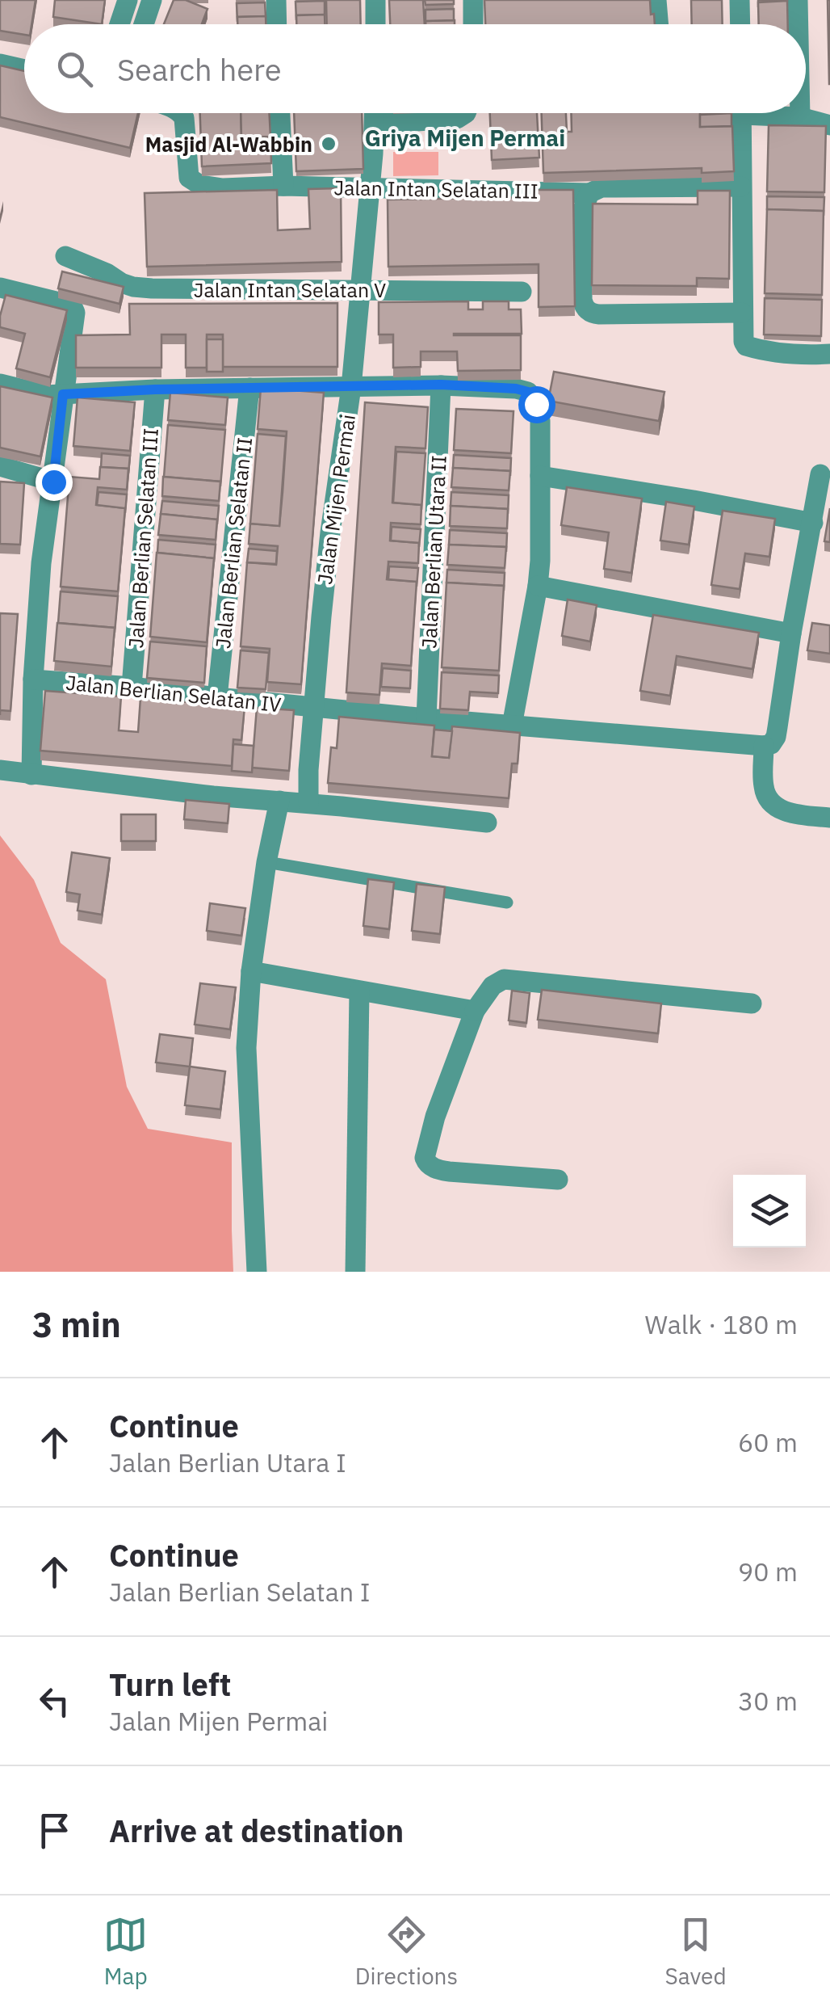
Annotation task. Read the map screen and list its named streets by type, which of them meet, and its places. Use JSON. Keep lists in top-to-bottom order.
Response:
{
  "streets": {
    "street": [
      "Jalan Intan Selatan III",
      "Jalan Intan Selatan V",
      "Jalan Mijen Permai",
      "Jalan Berlian Selatan III",
      "Jalan Berlian Selatan II",
      "Jalan Berlian Utara II",
      "Jalan Berlian Selatan IV"
    ]
  },
  "crossings": [
    ["Jalan Intan Selatan III", "Jalan Mijen Permai"],
    ["Jalan Intan Selatan V", "Jalan Mijen Permai"],
    ["Jalan Mijen Permai", "Jalan Berlian Selatan IV"],
    ["Jalan Berlian Selatan III", "Jalan Berlian Selatan IV"],
    ["Jalan Berlian Selatan II", "Jalan Berlian Selatan IV"],
    ["Jalan Berlian Utara II", "Jalan Berlian Selatan IV"]
  ],
  "districts": ["Griya Mijen Permai"],
  "places": ["Masjid Al-Wabbin"],
  "page": {
    "search": "Search here",
    "heading": ["3 min", "Walk · 180 m"],
    "list": [
      ["Continue", "Jalan Berlian Utara I", "60 m"],
      ["Continue", "Jalan Berlian Selatan I", "90 m"],
      ["Turn left", "Jalan Mijen Permai", "30 m"],
      "Arrive at destination"
    ],
    "nav": ["Map", "Directions", "Saved"]
  }
}
